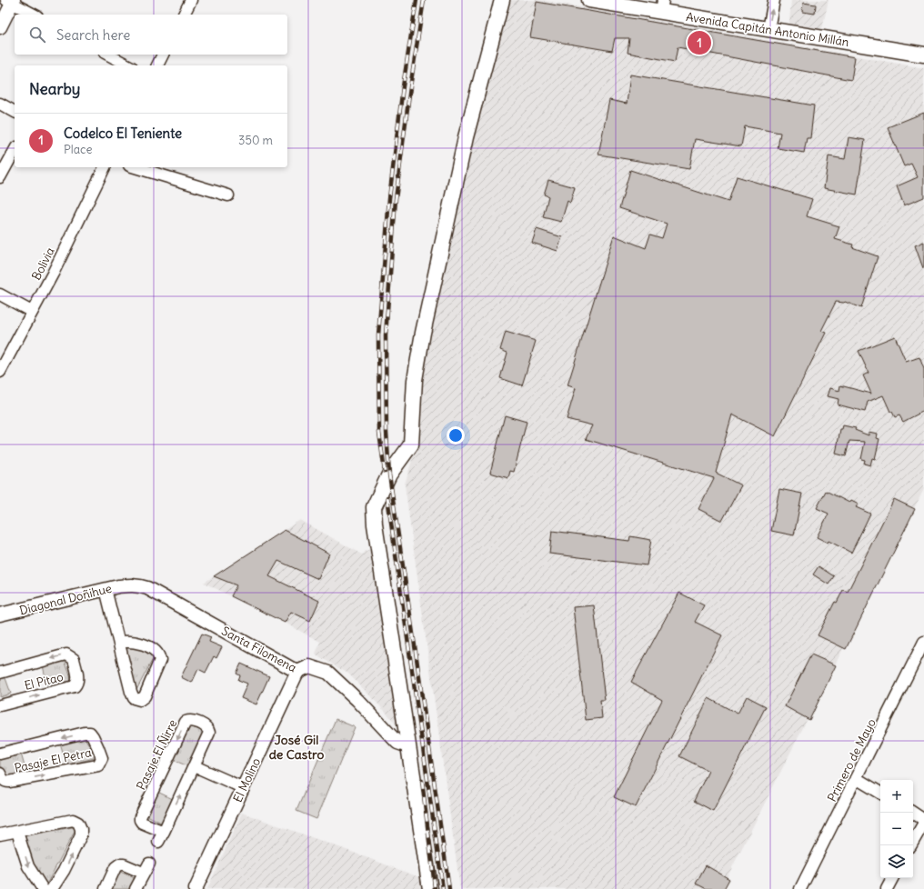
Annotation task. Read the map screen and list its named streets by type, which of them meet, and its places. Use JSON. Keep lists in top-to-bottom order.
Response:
{
  "streets": {
    "main road": ["Avenida Capitán Antonio Millán"],
    "street": [
      "Bolivia",
      "Diagonal Doñihue",
      "Santa Filomena",
      "El Pitao",
      "Pasaje El Ñirre",
      "Pasaje El Petra",
      "Primero de Mayo",
      "El Molino"
    ]
  },
  "crossings": [
    ["Diagonal Doñihue", "Santa Filomena"],
    ["Santa Filomena", "El Molino"]
  ],
  "districts": ["José Gil de Castro"],
  "page": {
    "search": "Search here",
    "pins": "1",
    "heading": "Nearby",
    "list": [
      {
        "mark": "1",
        "name": "Codelco El Teniente",
        "note": "Place",
        "value": "350 m"
      }
    ],
    "map_buttons": ["+", "−"]
  }
}
